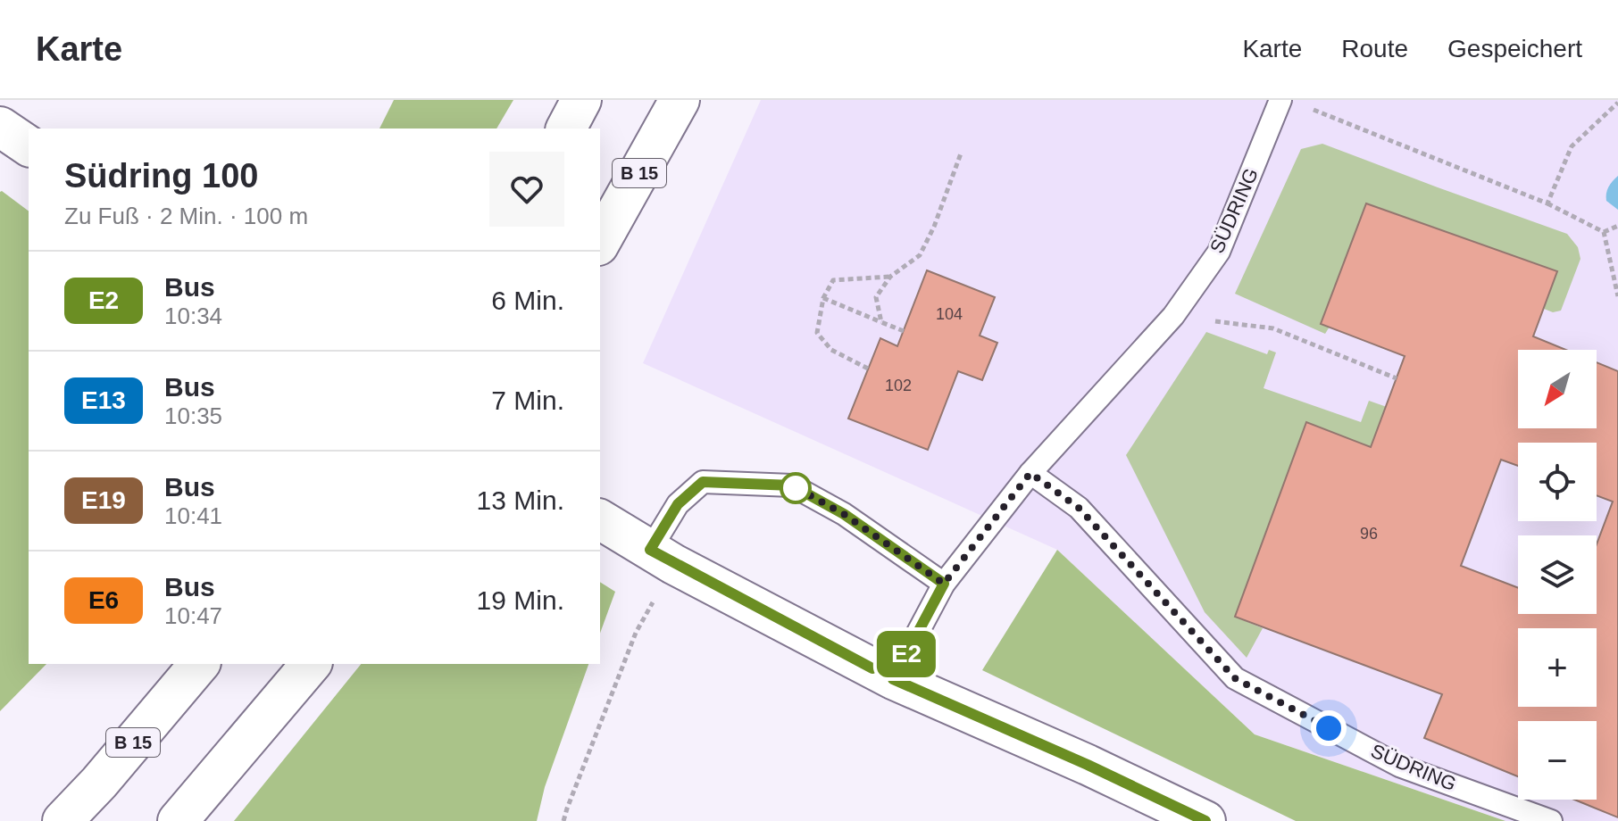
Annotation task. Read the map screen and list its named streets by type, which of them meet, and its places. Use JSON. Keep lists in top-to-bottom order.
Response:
{
  "streets": {
    "main road": ["B 15"],
    "lane": ["SÜDRING"]
  },
  "lines": ["bus line E2"],
  "house_numbers": ["104", "102", "96"],
  "north": "bottom left",
  "page": {
    "header": "Karte",
    "nav": ["Karte", "Route", "Gespeichert"],
    "on_map": "E2",
    "heading": ["Südring 100", "Zu Fuß · 2 Min. · 100 m"],
    "list": [
      {
        "mark": "E2",
        "name": "Bus",
        "note": "10:34",
        "value": "6 Min."
      },
      {
        "mark": "E13",
        "name": "Bus",
        "note": "10:35",
        "value": "7 Min."
      },
      {
        "mark": "E19",
        "name": "Bus",
        "note": "10:41",
        "value": "13 Min."
      },
      {
        "mark": "E6",
        "name": "Bus",
        "note": "10:47",
        "value": "19 Min."
      }
    ],
    "map_buttons": ["+", "−"]
  }
}
